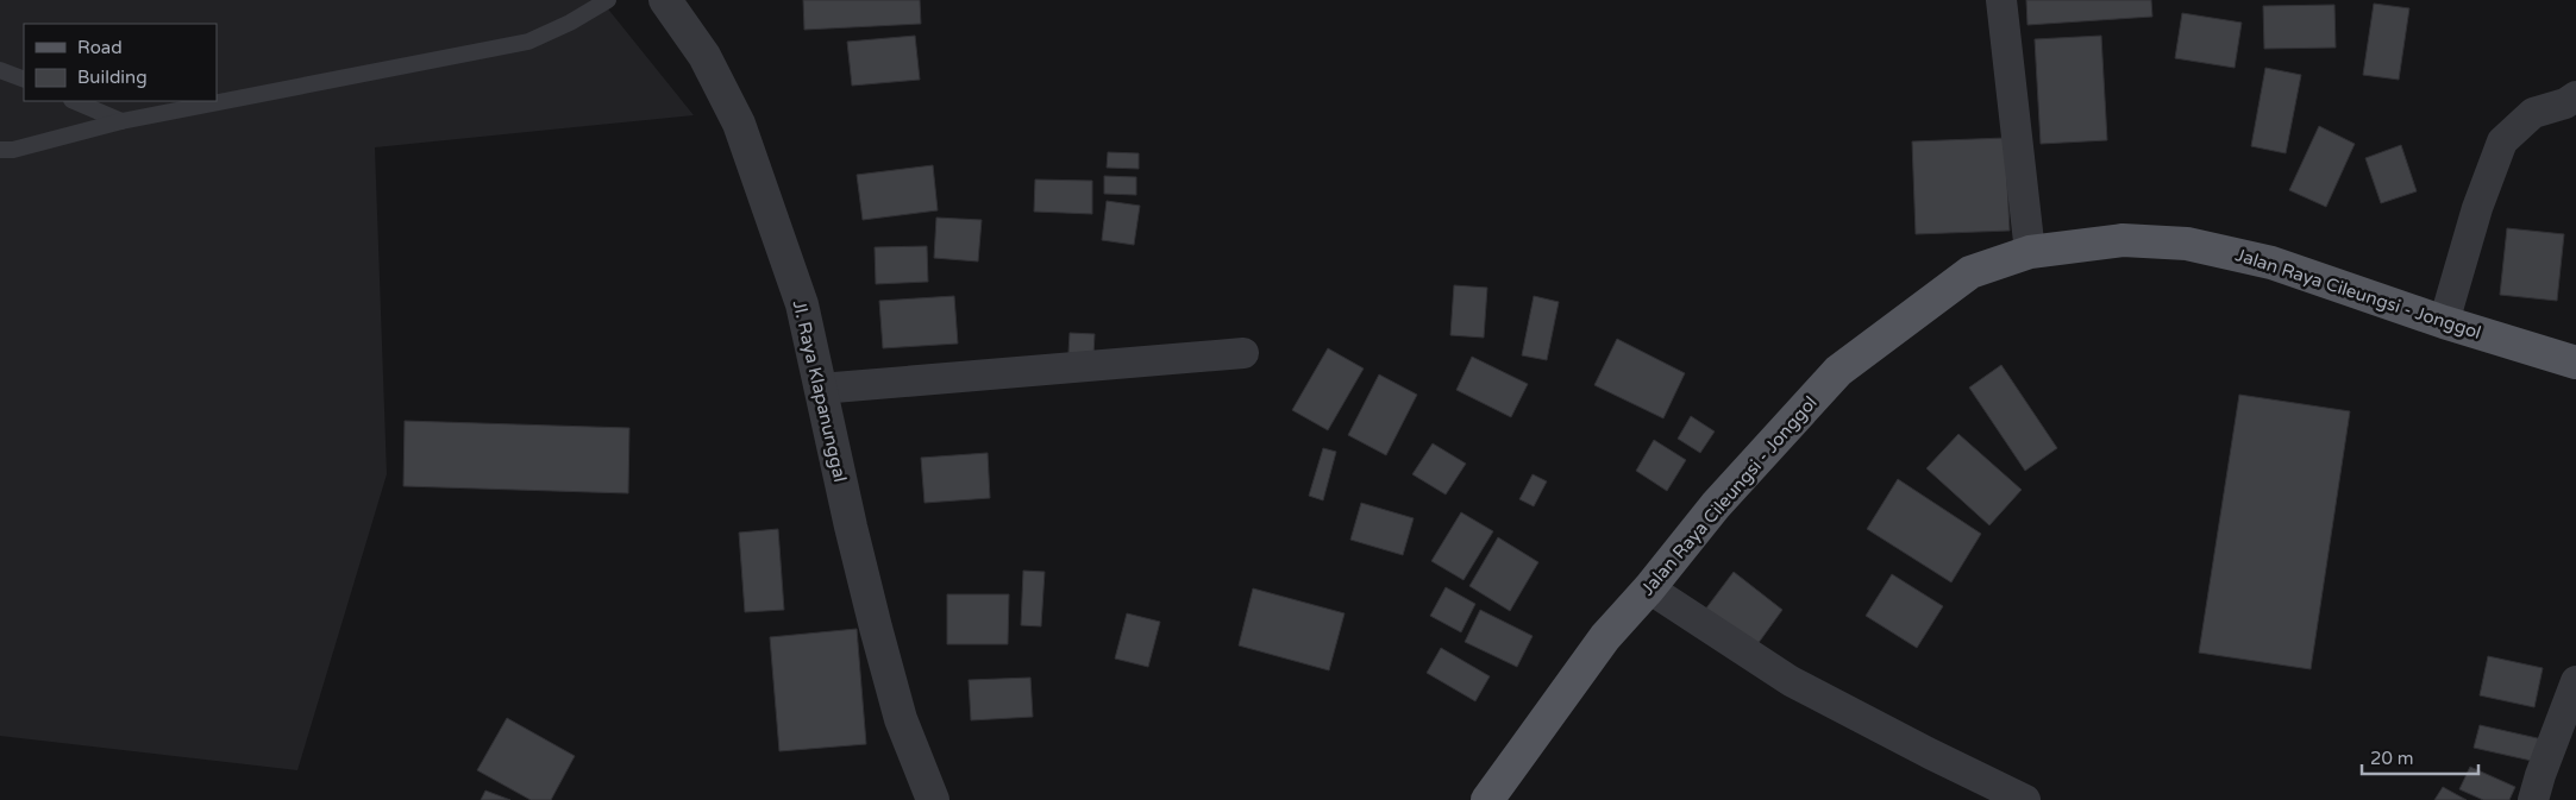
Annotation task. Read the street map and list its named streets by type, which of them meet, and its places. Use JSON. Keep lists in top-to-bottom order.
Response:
{
  "streets": {
    "main road": ["Jalan Raya Cileungsi - Jonggol"],
    "street": ["Jl. Raya Klapanunggal"]
  },
  "legend": ["Road", "Building"],
  "scale_bar": "20 m"
}
